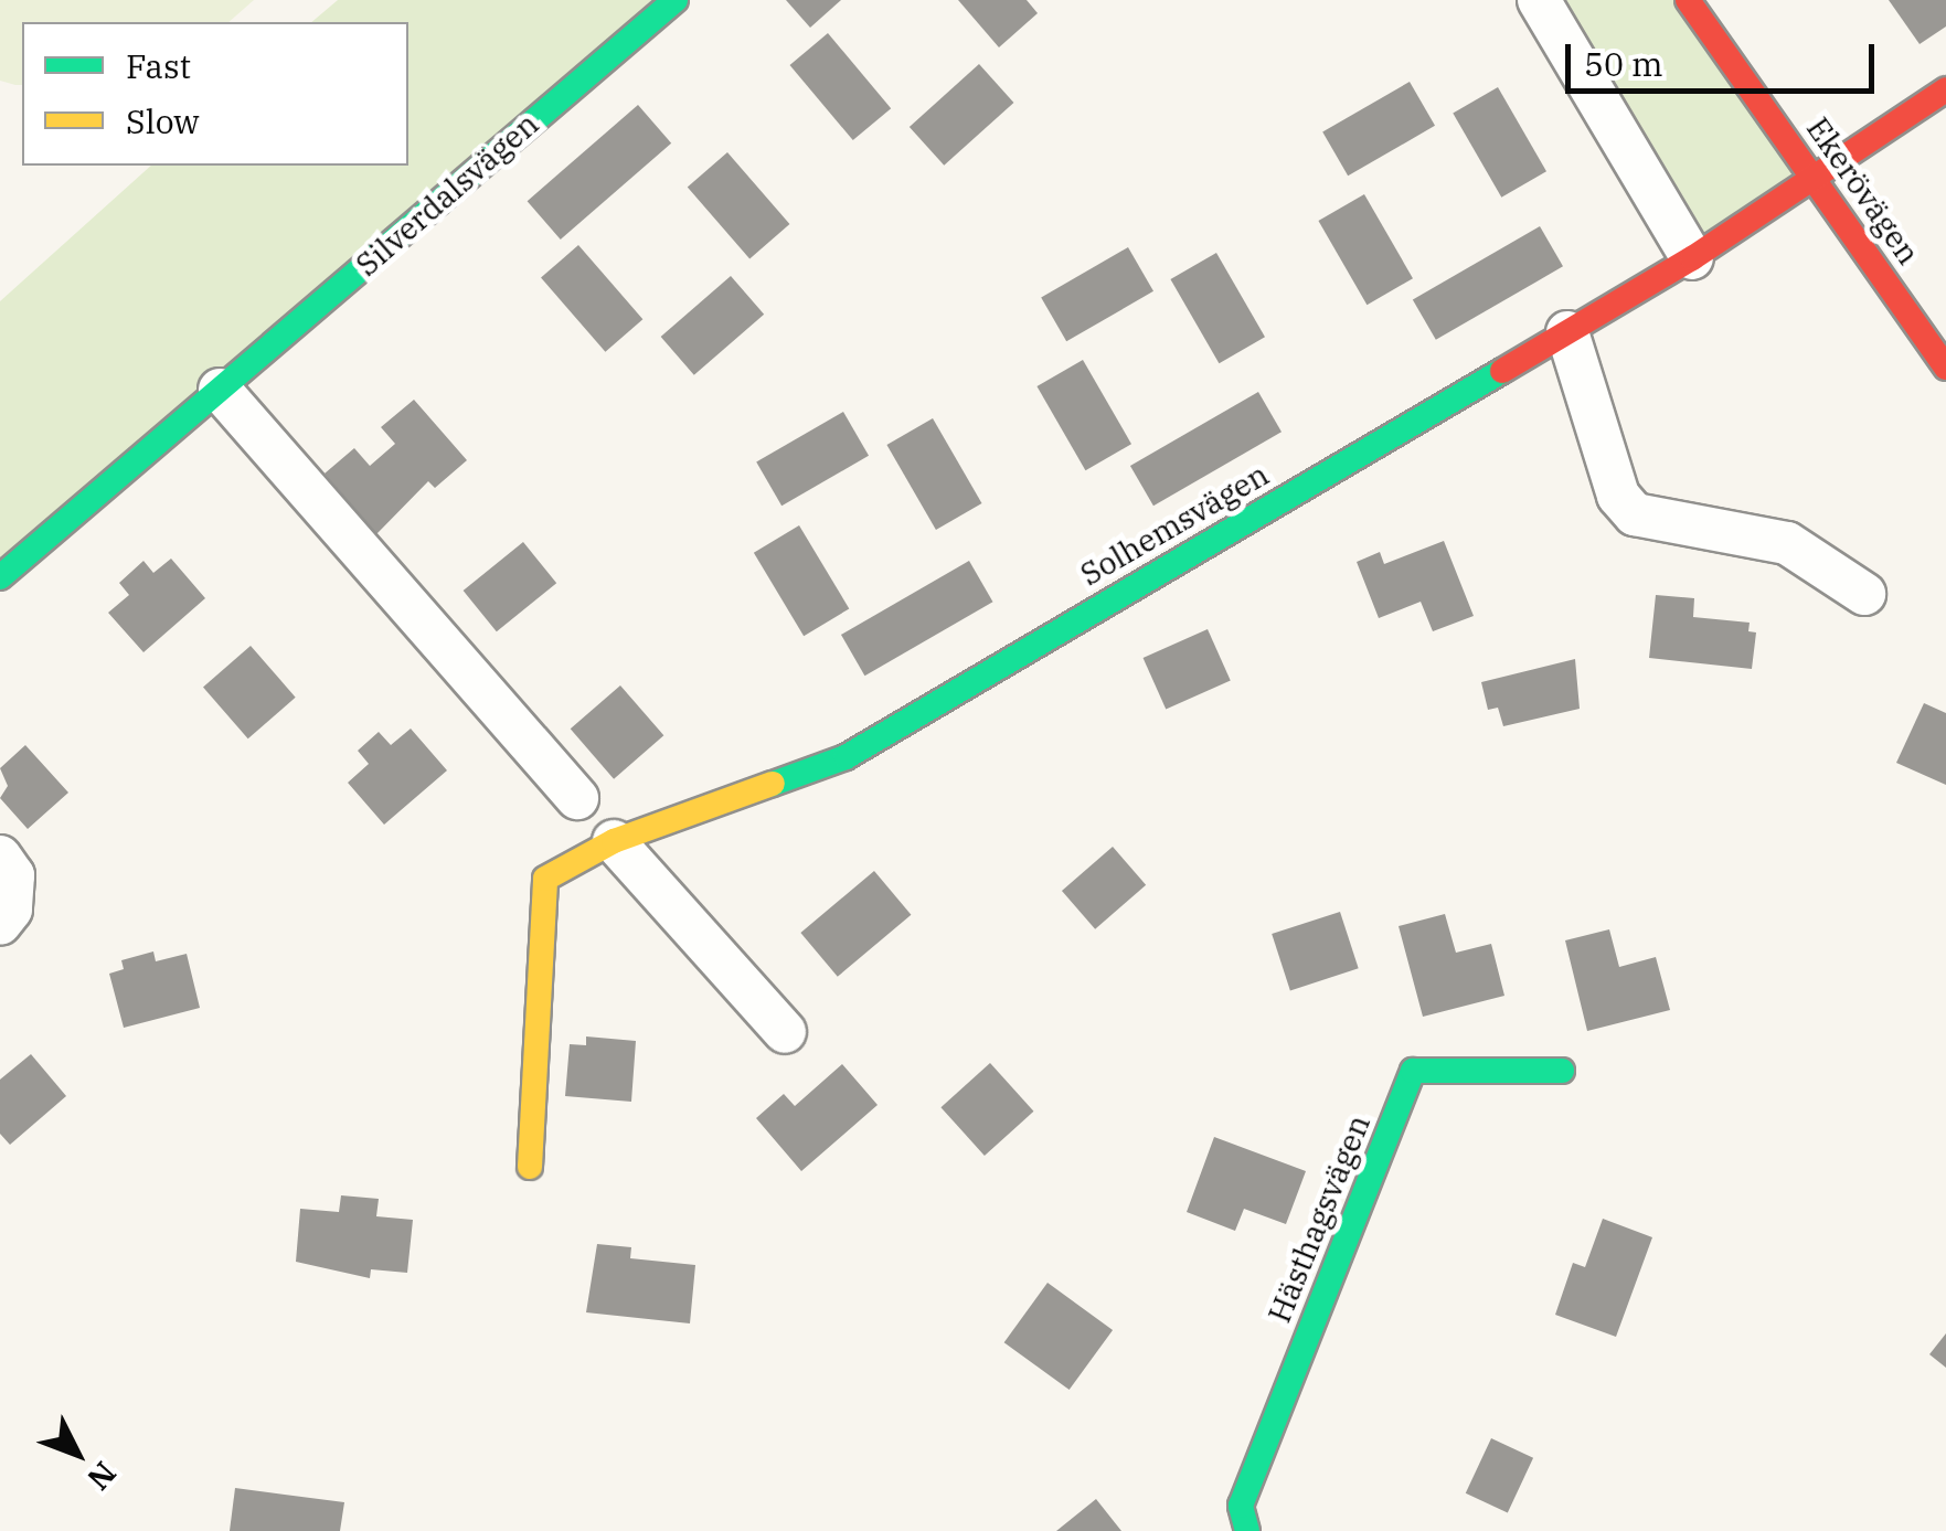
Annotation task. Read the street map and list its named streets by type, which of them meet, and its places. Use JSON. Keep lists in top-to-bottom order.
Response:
{
  "streets": {
    "street": [
      "Ekerövägen",
      "Silverdalsvägen",
      "Solhemsvägen",
      "Hästhagsvägen"
    ]
  },
  "crossings": [
    ["Ekerövägen", "Solhemsvägen"]
  ],
  "legend": ["Fast", "Slow"],
  "scale_bar": "50 m",
  "north": "bottom right"
}
